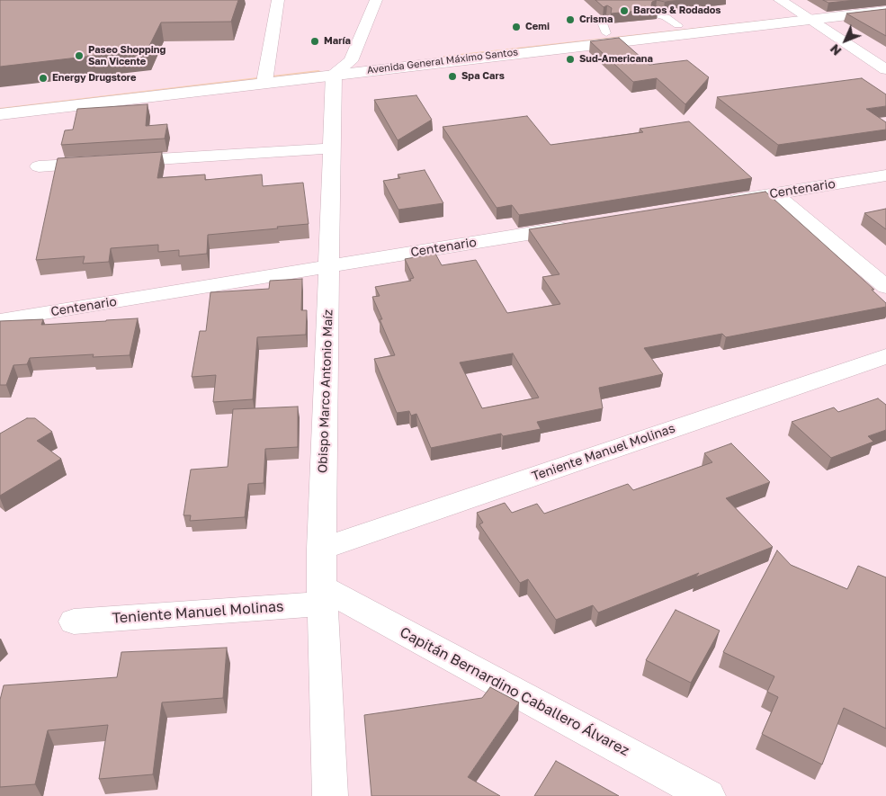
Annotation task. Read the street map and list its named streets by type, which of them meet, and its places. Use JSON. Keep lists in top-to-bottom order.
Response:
{
  "streets": {
    "street": [
      "Avenida General Máximo Santos",
      "Centenario",
      "Obispo Marco Antonio Maíz",
      "Teniente Manuel Molinas",
      "Capitán Bernardino Caballero Álvarez"
    ]
  },
  "crossings": [
    ["Avenida General Máximo Santos", "Obispo Marco Antonio Maíz"],
    ["Centenario", "Obispo Marco Antonio Maíz"],
    ["Obispo Marco Antonio Maíz", "Teniente Manuel Molinas"],
    ["Obispo Marco Antonio Maíz", "Capitán Bernardino Caballero Álvarez"],
    ["Teniente Manuel Molinas", "Capitán Bernardino Caballero Álvarez"]
  ],
  "places": [
    "Barcos & Rodados",
    "Crisma",
    "Cemi",
    "María",
    "Paseo Shopping San Vicente",
    "Sud-Americana",
    "Spa Cars",
    "Energy Drugstore"
  ],
  "north": "bottom left"
}
